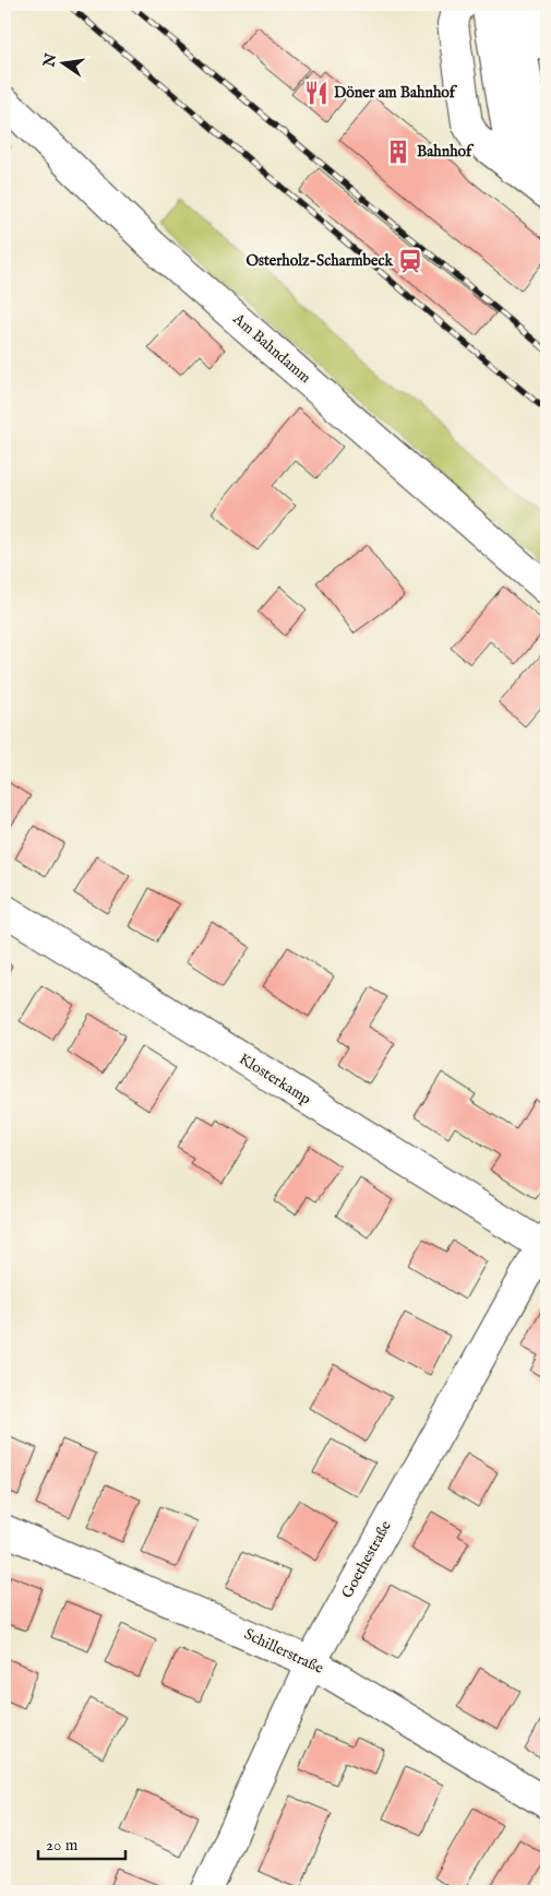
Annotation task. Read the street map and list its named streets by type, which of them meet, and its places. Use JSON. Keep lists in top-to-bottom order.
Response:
{
  "streets": {
    "street": [
      "Am Bahndamm",
      "Klosterkamp",
      "Goethestraße",
      "Schillerstraße"
    ]
  },
  "crossings": [
    ["Klosterkamp", "Goethestraße"],
    ["Goethestraße", "Schillerstraße"]
  ],
  "places": {
    "restaurant": ["Döner am Bahnhof"],
    "building": ["Bahnhof"],
    "station": ["Osterholz-Scharmbeck"]
  },
  "scale_bar": "20 m",
  "north": "left"
}
